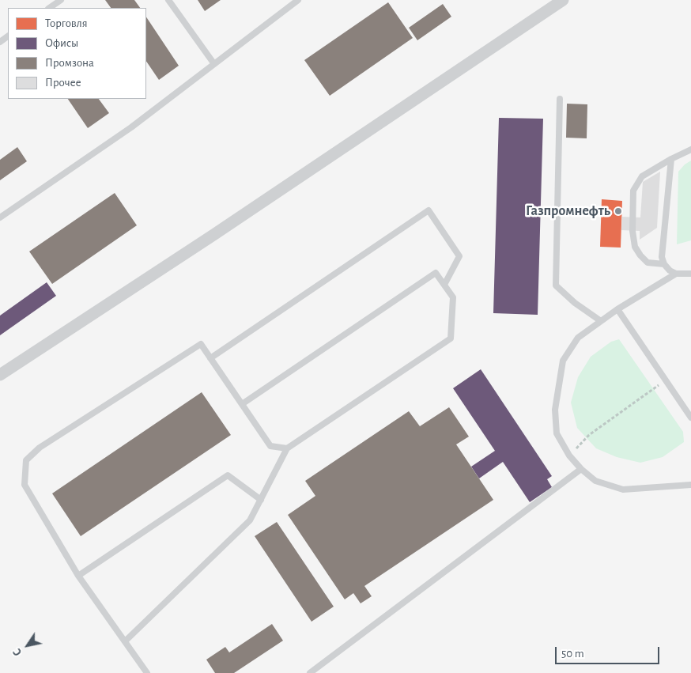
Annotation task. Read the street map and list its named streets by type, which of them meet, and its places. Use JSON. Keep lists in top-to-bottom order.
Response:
{
  "places": ["Газпромнефть"],
  "legend": [
    "Торговля",
    "Офисы",
    "Промзона",
    "Прочее"
  ],
  "scale_bar": "50 m",
  "north": "bottom left"
}
